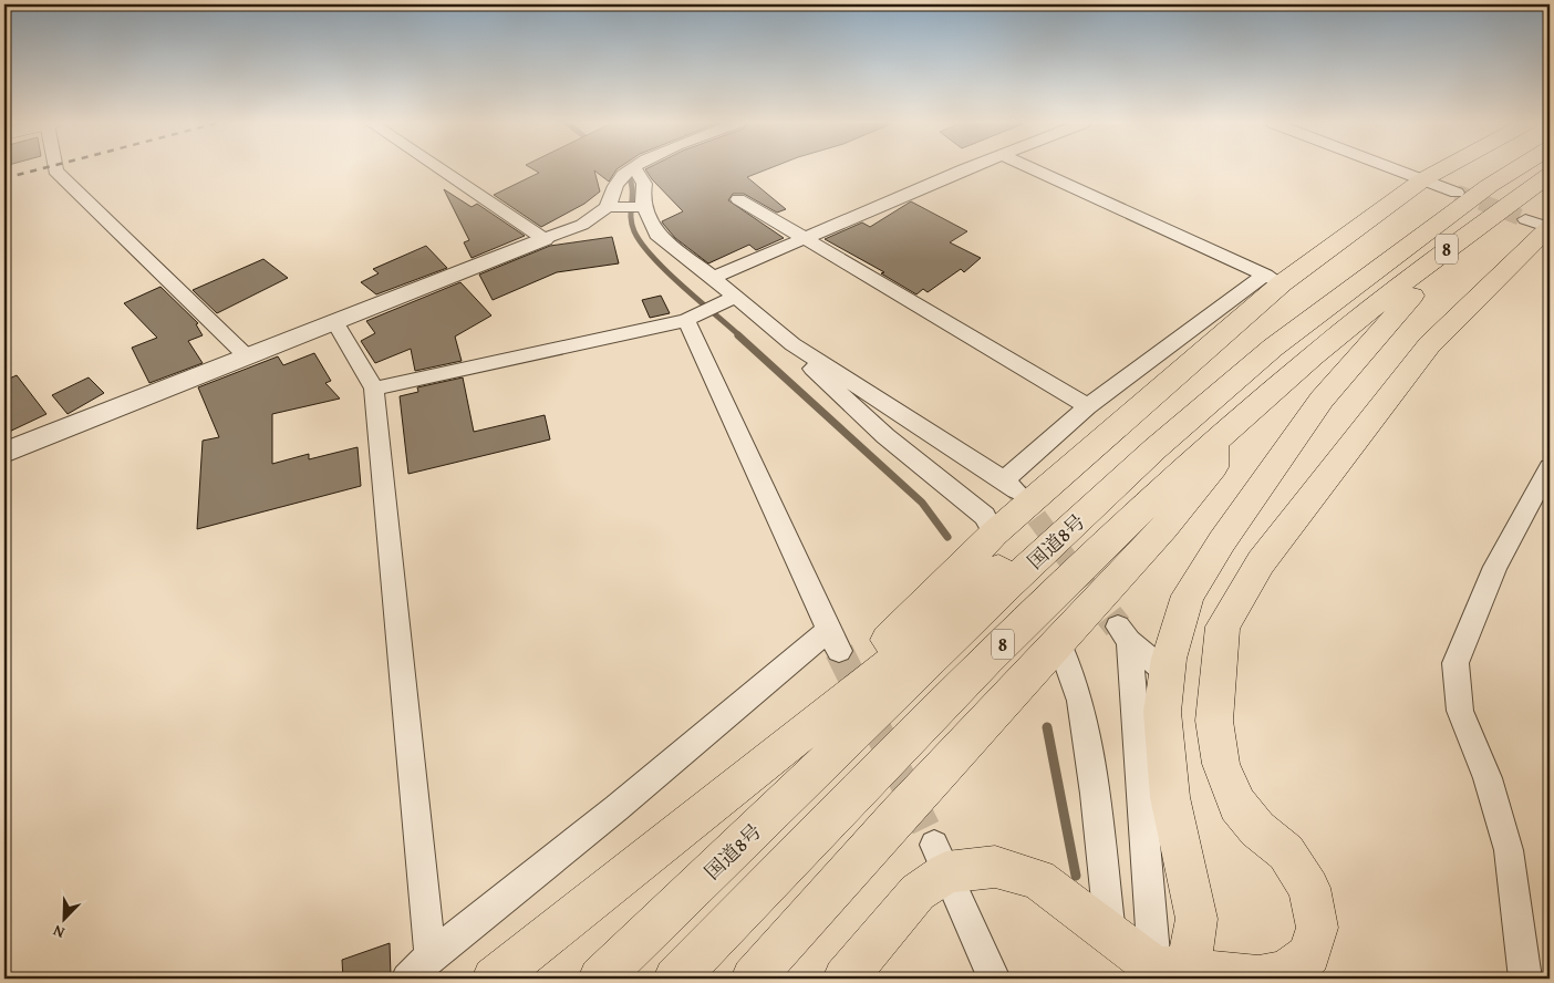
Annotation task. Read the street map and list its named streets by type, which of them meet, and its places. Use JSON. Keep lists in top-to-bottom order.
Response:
{
  "streets": {
    "highway": ["8", "国道8号"]
  },
  "north": "bottom left"
}
